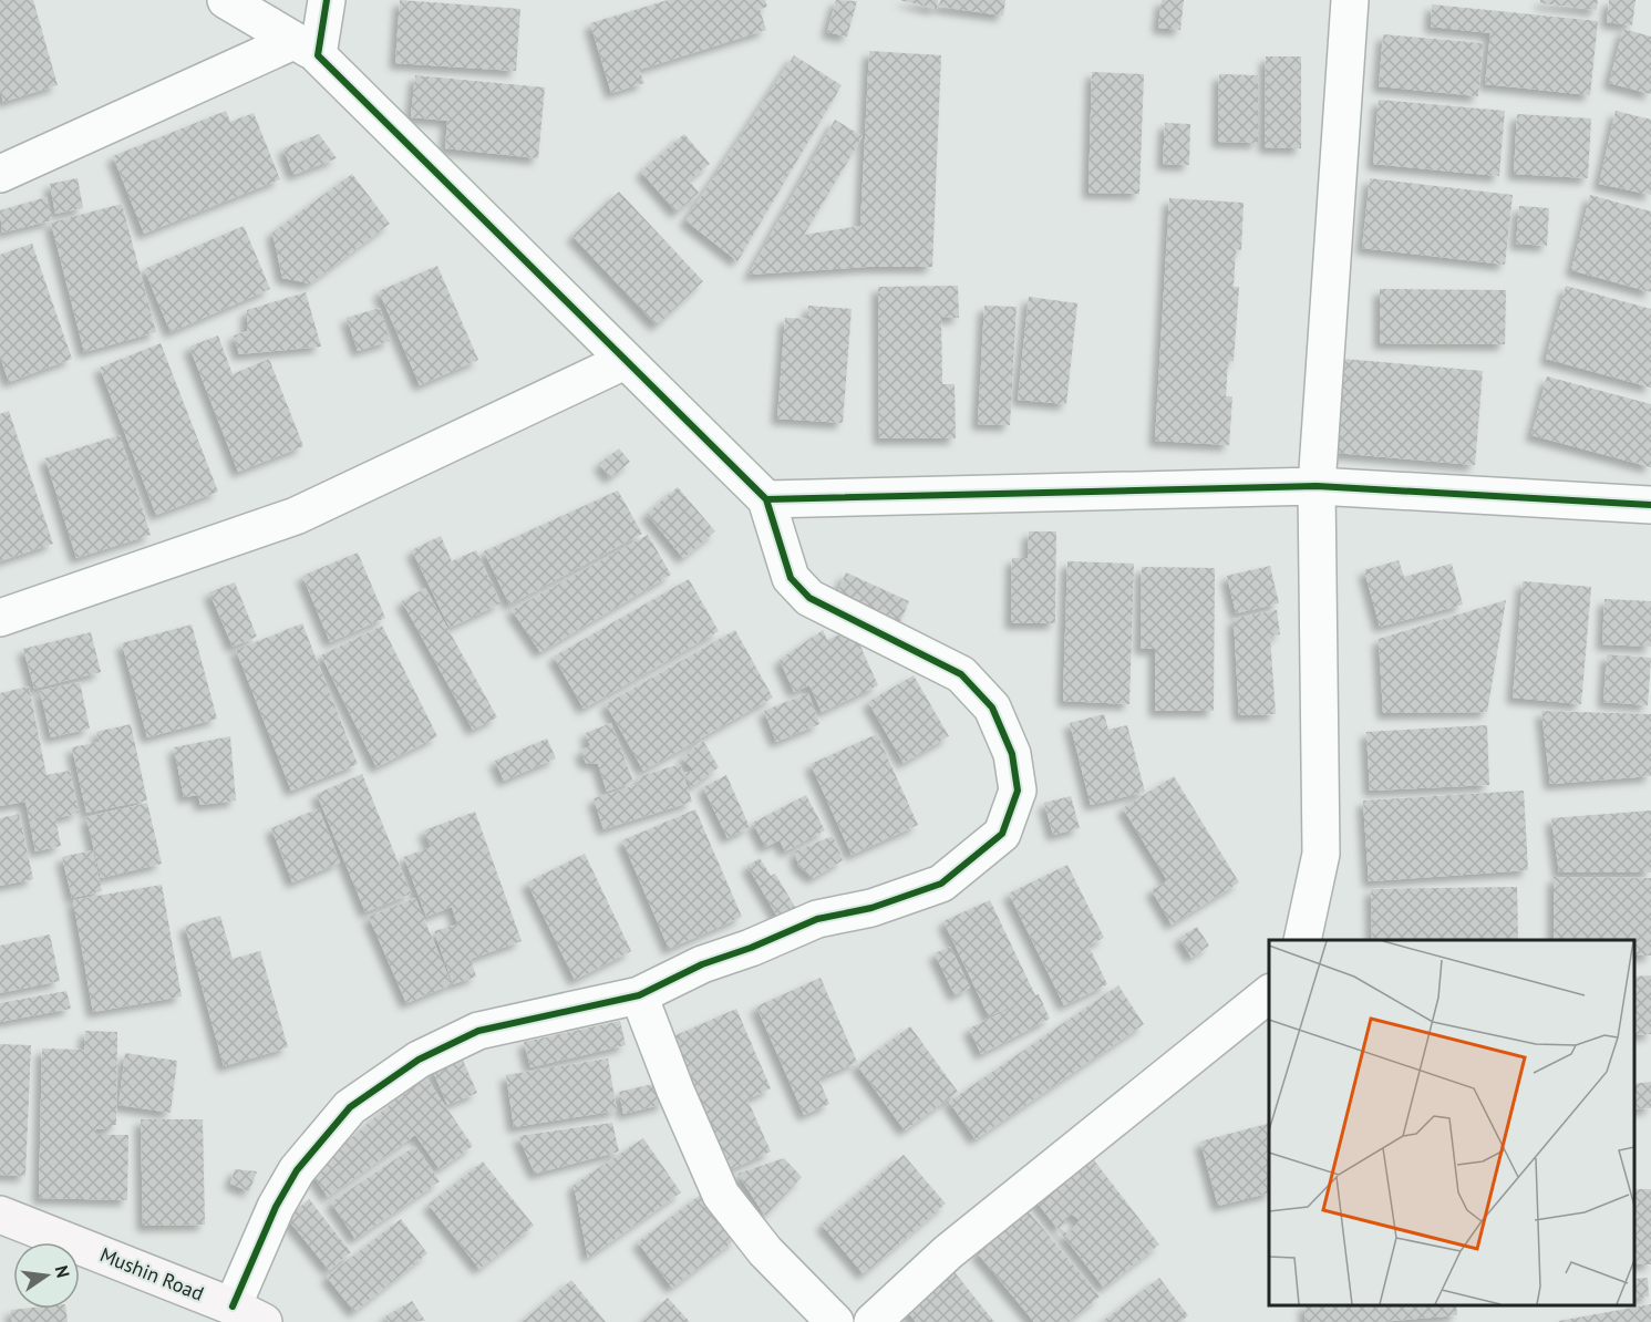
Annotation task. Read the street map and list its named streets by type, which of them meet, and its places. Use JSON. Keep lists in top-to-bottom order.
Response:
{
  "streets": {
    "main road": ["Mushin Road"]
  },
  "north": "right"
}
